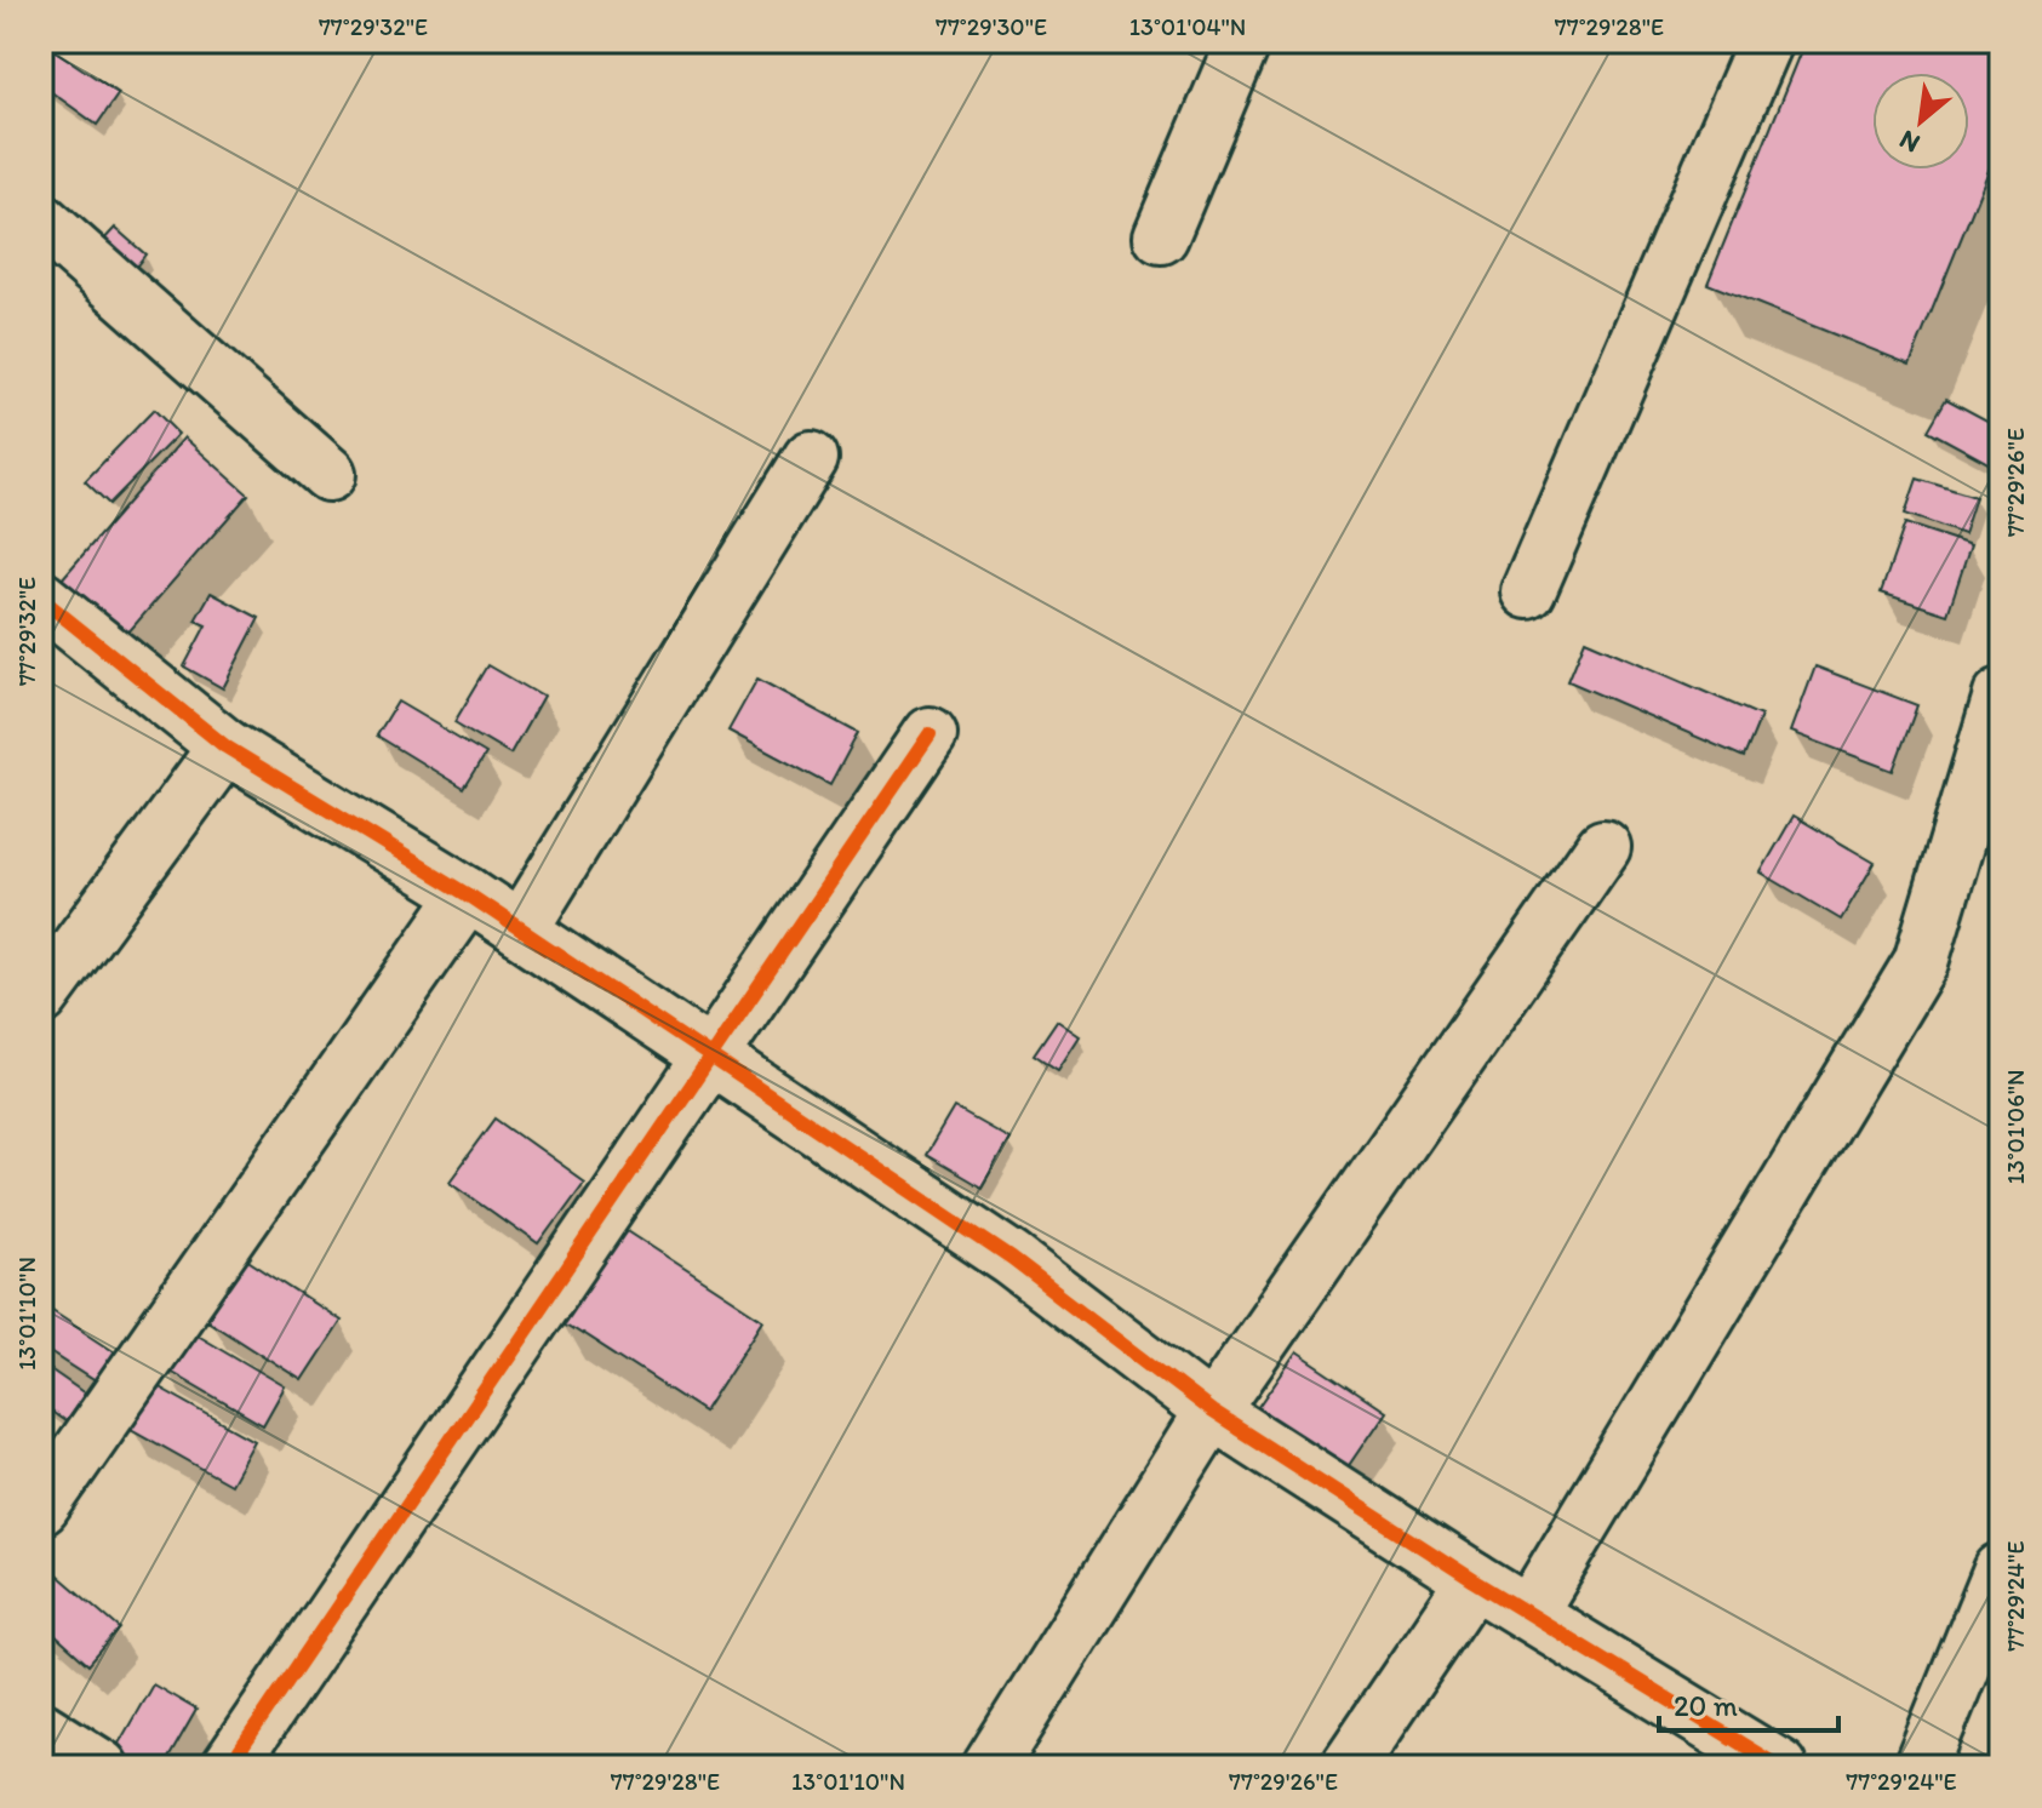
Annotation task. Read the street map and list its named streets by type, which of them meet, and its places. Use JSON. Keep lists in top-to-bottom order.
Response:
{
  "scale_bar": "20 m",
  "north": "bottom left",
  "coordinates": [
    "77°29'32\"E",
    "77°29'30\"E",
    "13°01'04\"N",
    "77°29'28\"E",
    "77°29'26\"E",
    "13°01'06\"N",
    "13°01'10\"N",
    "77°29'24\"E"
  ]
}
